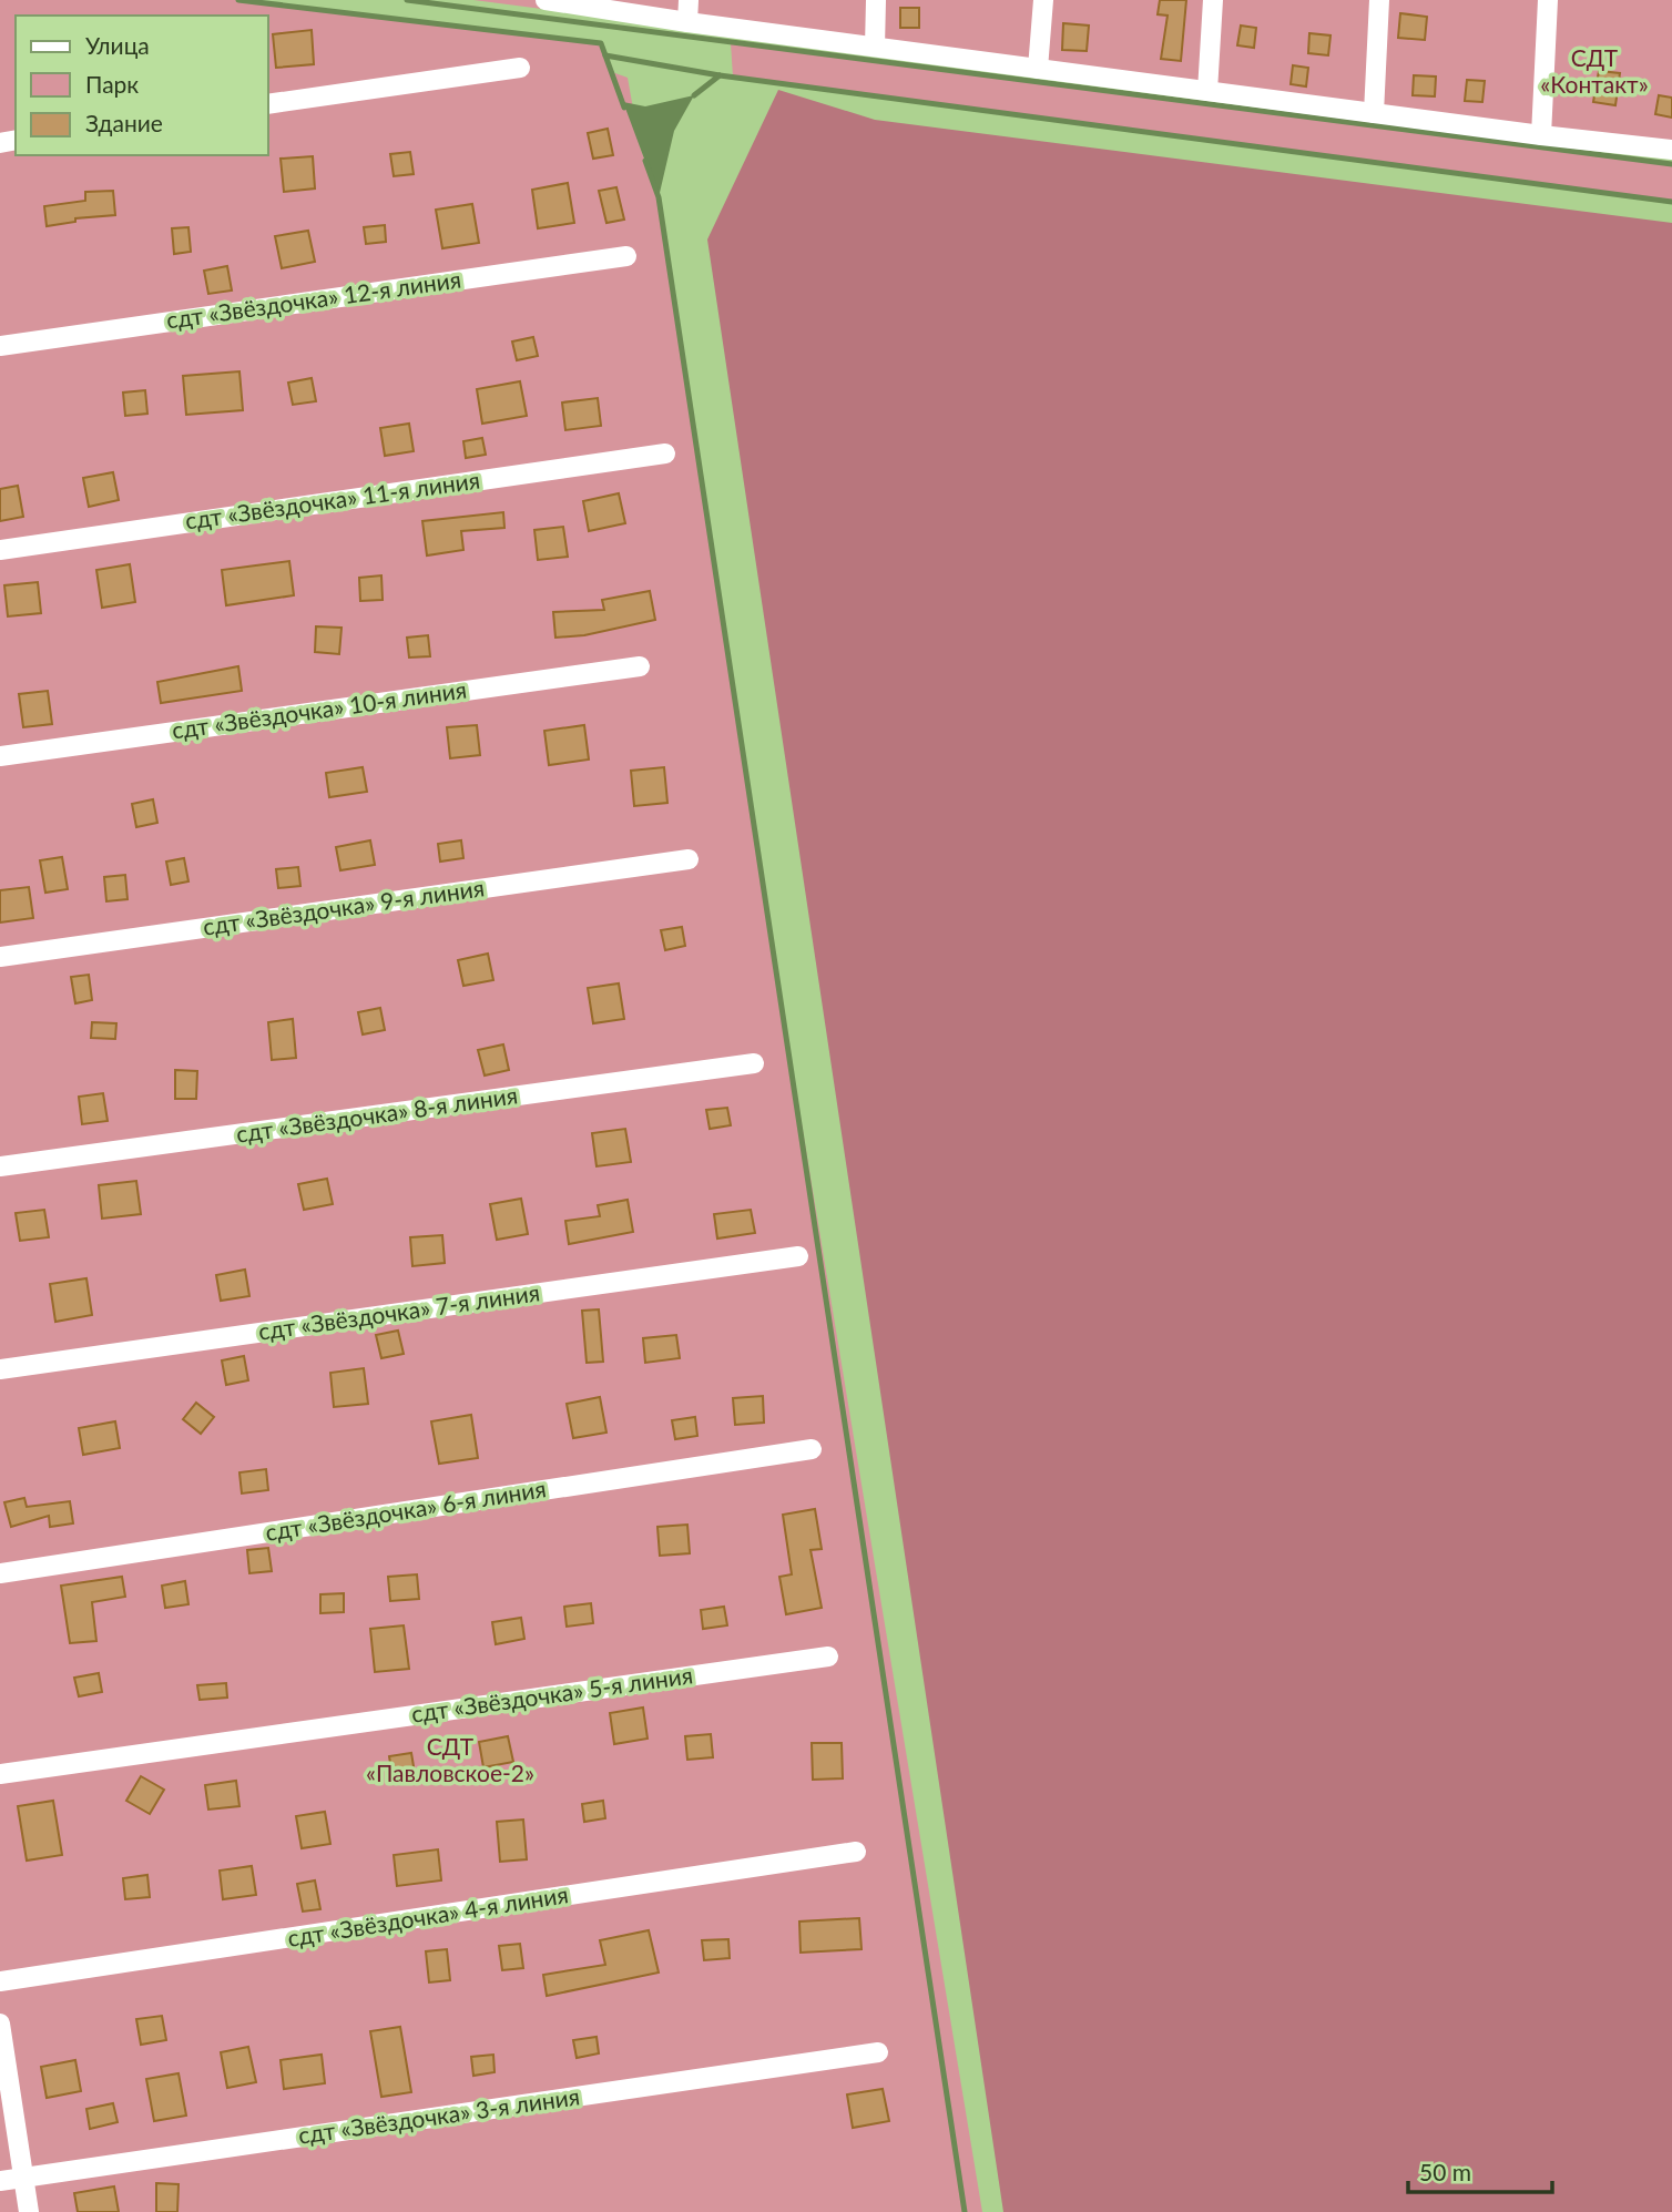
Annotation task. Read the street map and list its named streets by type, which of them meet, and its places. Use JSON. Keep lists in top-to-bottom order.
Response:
{
  "streets": {
    "street": [
      "сдт «Звёздочка» 12-я линия",
      "сдт «Звёздочка» 11-я линия",
      "сдт «Звёздочка» 10-я линия",
      "сдт «Звёздочка» 9-я линия",
      "сдт «Звёздочка» 8-я линия",
      "сдт «Звёздочка» 7-я линия",
      "сдт «Звёздочка» 6-я линия",
      "сдт «Звёздочка» 5-я линия",
      "сдт «Звёздочка» 4-я линия",
      "сдт «Звёздочка» 3-я линия"
    ]
  },
  "parks": ["СДТ «Контакт»", "СДТ «Павловское-2»"],
  "legend": ["Улица", "Парк", "Здание"],
  "scale_bar": "50 m"
}
